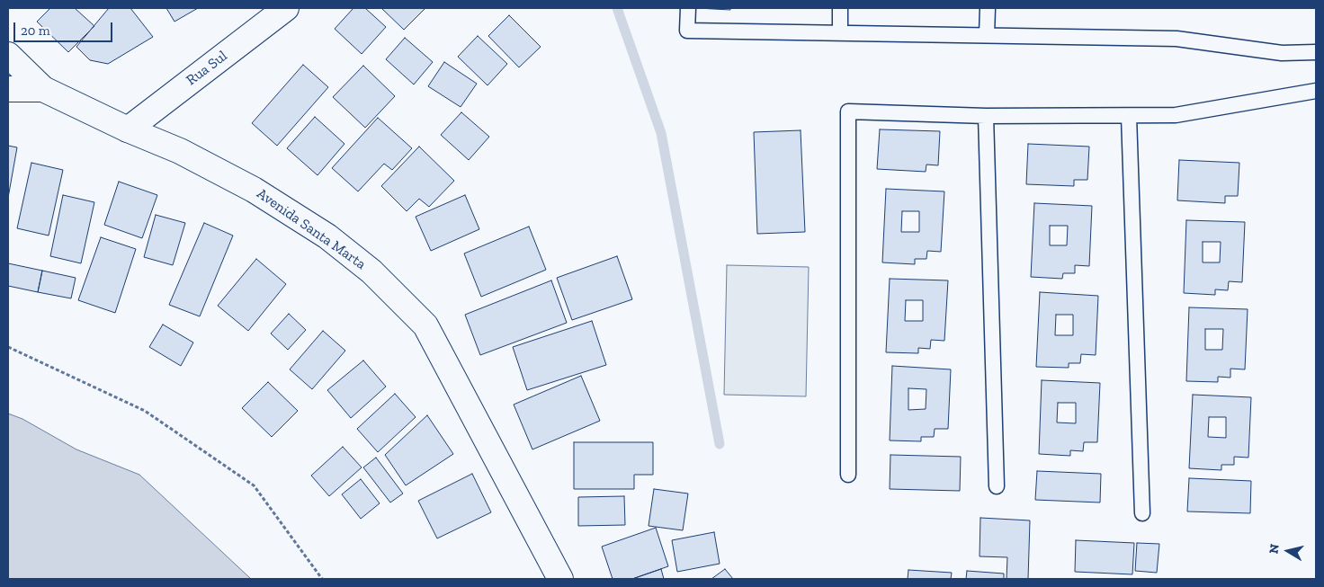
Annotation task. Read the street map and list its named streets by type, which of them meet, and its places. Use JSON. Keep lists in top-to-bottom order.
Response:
{
  "streets": {
    "street": ["Rua Sul", "Avenida Santa Marta"]
  },
  "crossings": [
    ["Rua Sul", "Avenida Santa Marta"]
  ],
  "scale_bar": "20 m",
  "north": "left"
}
